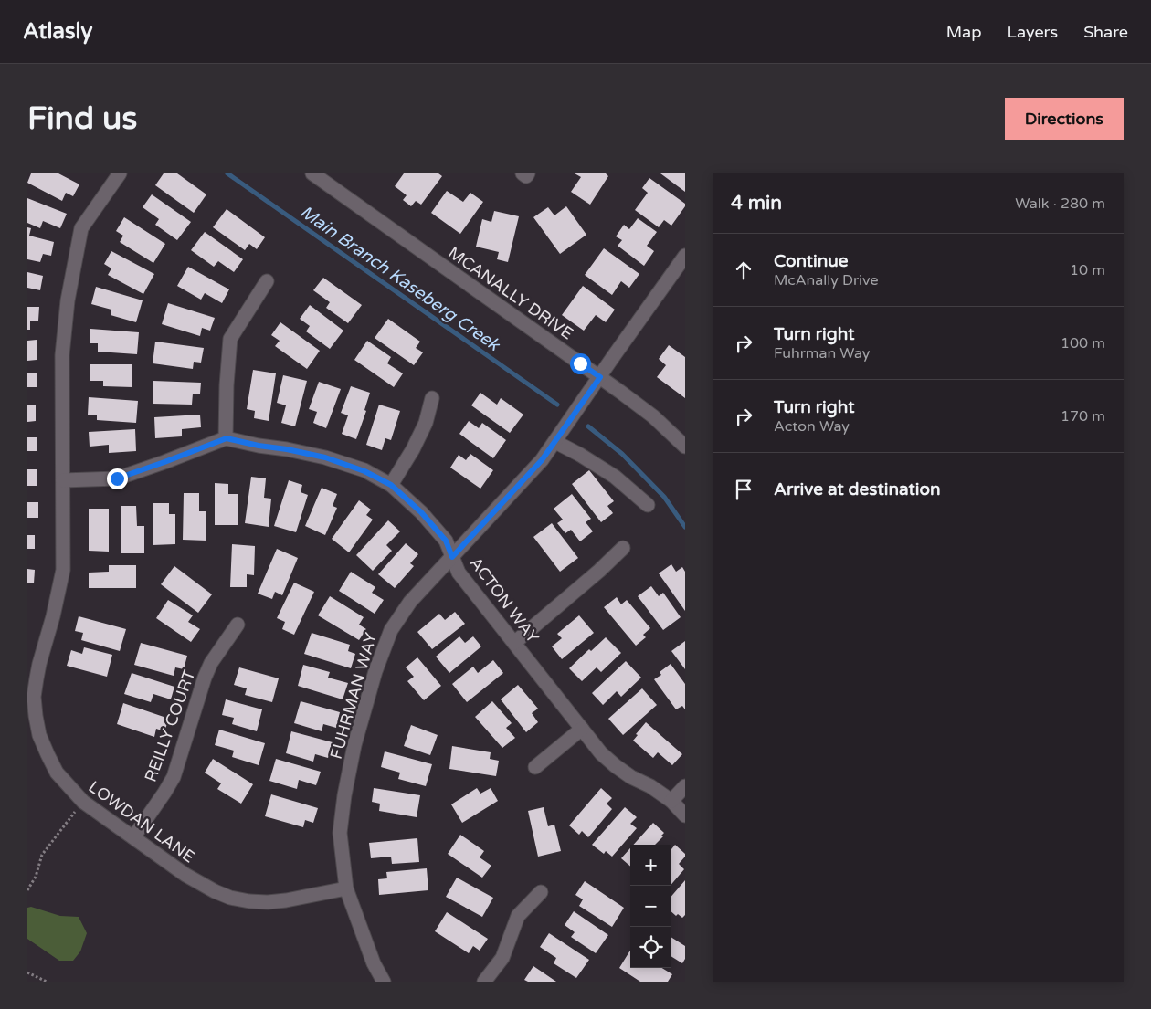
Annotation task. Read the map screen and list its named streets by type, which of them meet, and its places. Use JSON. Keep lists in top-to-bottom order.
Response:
{
  "streets": {
    "street": [
      "MCANALLY DRIVE",
      "ACTON WAY",
      "FUHRMAN WAY",
      "REILLY COURT",
      "LOWDAN LANE"
    ]
  },
  "crossings": [
    ["MCANALLY DRIVE", "FUHRMAN WAY"],
    ["ACTON WAY", "FUHRMAN WAY"],
    ["FUHRMAN WAY", "LOWDAN LANE"],
    ["REILLY COURT", "LOWDAN LANE"]
  ],
  "water": ["Main Branch Kaseberg Creek"],
  "page": {
    "header": "Atlasly",
    "nav": ["Map", "Layers", "Share"],
    "buttons": "Directions",
    "title": "Find us",
    "heading": ["4 min", "Walk · 280 m"],
    "list": [
      ["Continue", "McAnally Drive", "10 m"],
      ["Turn right", "Fuhrman Way", "100 m"],
      ["Turn right", "Acton Way", "170 m"],
      "Arrive at destination"
    ],
    "map_buttons": ["+", "−"]
  }
}
